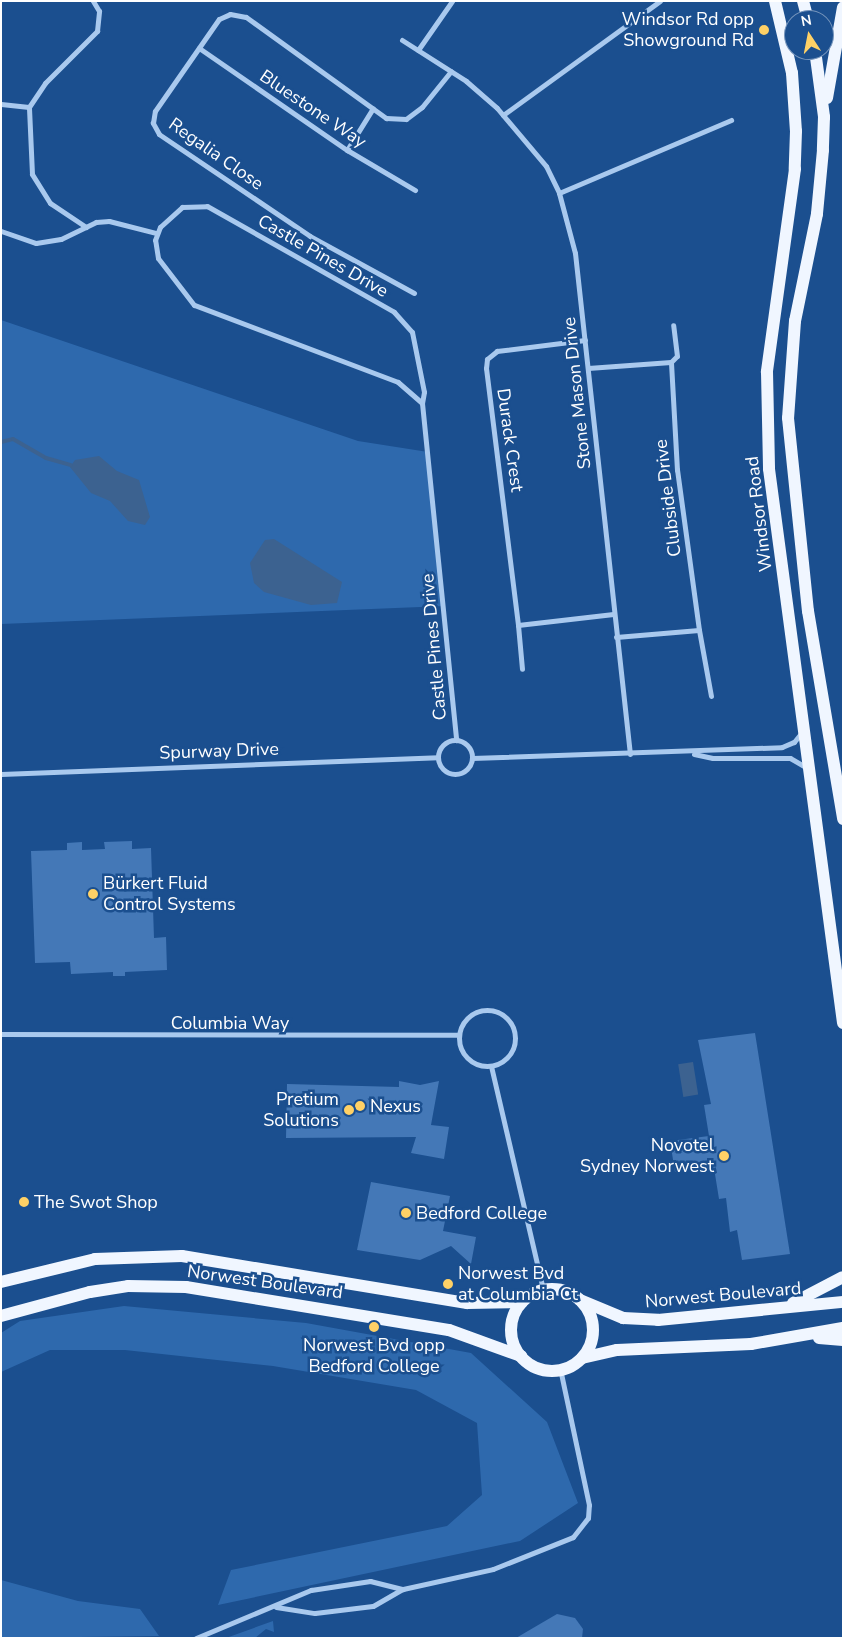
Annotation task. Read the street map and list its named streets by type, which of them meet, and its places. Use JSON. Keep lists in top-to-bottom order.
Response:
{
  "streets": {
    "main road": ["Windsor Road", "Norwest Boulevard"],
    "street": [
      "Bluestone Way",
      "Regalia Close",
      "Castle Pines Drive",
      "Stone Mason Drive",
      "Durack Crest",
      "Clubside Drive",
      "Spurway Drive",
      "Columbia Way"
    ]
  },
  "crossings": [
    ["Bluestone Way", "Regalia Close"],
    ["Regalia Close", "Stone Mason Drive"],
    ["Castle Pines Drive", "Spurway Drive"],
    ["Stone Mason Drive", "Durack Crest"]
  ],
  "places": [
    "Windsor Rd opp Showground Rd",
    "Bürkert Fluid Control Systems",
    "Nexus",
    "Pretium Solutions",
    "Novotel Sydney Norwest",
    "The Swot Shop",
    "Bedford College",
    "Norwest Bvd at Columbia Ct",
    "Norwest Bvd opp Bedford College"
  ],
  "north": "top"
}
